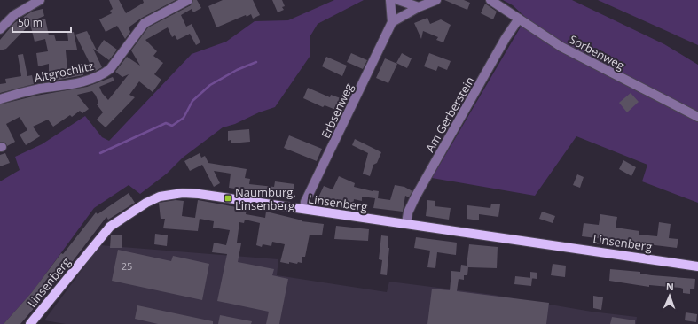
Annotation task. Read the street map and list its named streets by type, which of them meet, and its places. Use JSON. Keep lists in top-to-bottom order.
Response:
{
  "streets": {
    "main road": ["Linsenberg"],
    "street": [
      "Sorbenweg",
      "Altgrochlitz",
      "Erbsenweg",
      "Am Gerberstein"
    ]
  },
  "crossings": [
    ["Sorbenweg", "Am Gerberstein"],
    ["Erbsenweg", "Linsenberg"],
    ["Am Gerberstein", "Linsenberg"]
  ],
  "places": {
    "transit": ["Naumburg, Linsenberg"]
  },
  "house_numbers": ["25"],
  "scale_bar": "50 m",
  "north": "top"
}
